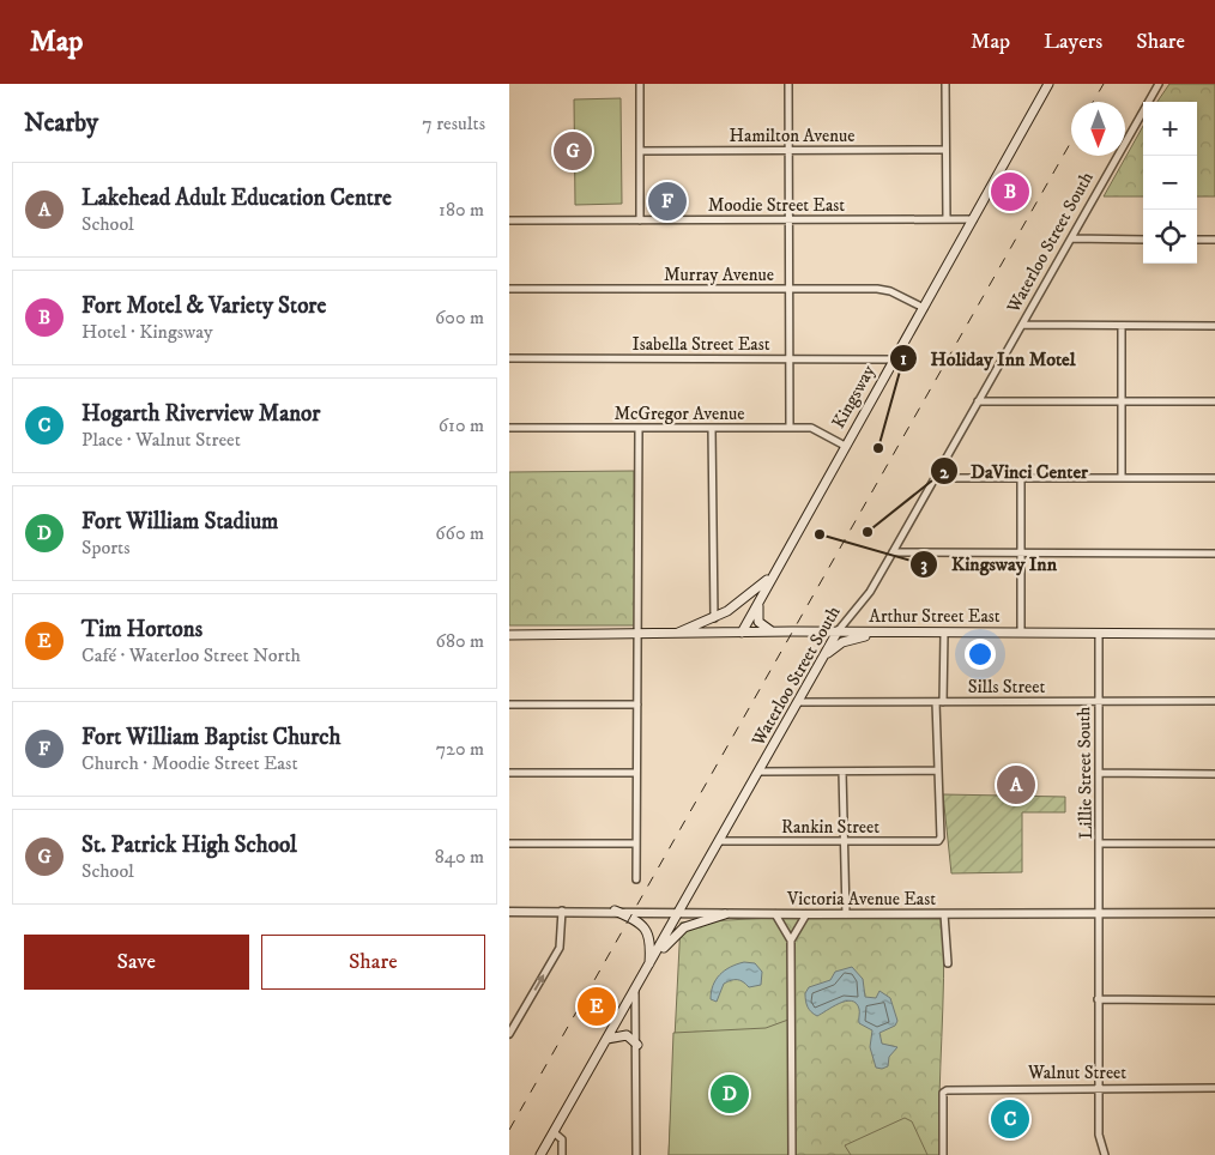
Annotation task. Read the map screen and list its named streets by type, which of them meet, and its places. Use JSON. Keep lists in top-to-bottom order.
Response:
{
  "streets": {
    "main road": ["Waterloo Street South", "Kingsway", "Arthur Street East"],
    "street": [
      "Hamilton Avenue",
      "Moodie Street East",
      "Murray Avenue",
      "Isabella Street East",
      "McGregor Avenue",
      "Sills Street",
      "Lillie Street South",
      "Rankin Street",
      "Victoria Avenue East",
      "Walnut Street"
    ]
  },
  "crossings": [
    ["Moodie Street East", "Kingsway"],
    ["Waterloo Street South", "Arthur Street East"],
    ["Waterloo Street South", "Sills Street"],
    ["Waterloo Street South", "Rankin Street"],
    ["Waterloo Street South", "Victoria Avenue East"],
    ["Murray Avenue", "Kingsway"],
    ["Isabella Street East", "Kingsway"],
    ["Kingsway", "McGregor Avenue"],
    ["Kingsway", "Arthur Street East"],
    ["Arthur Street East", "Lillie Street South"],
    ["Sills Street", "Lillie Street South"],
    ["Lillie Street South", "Victoria Avenue East"],
    ["Lillie Street South", "Walnut Street"]
  ],
  "places": ["Holiday Inn Motel", "DaVinci Center", "Kingsway Inn"],
  "north": "bottom",
  "page": {
    "header": "Map",
    "nav": ["Map", "Layers", "Share"],
    "heading": ["Nearby", "7 results"],
    "map_buttons": ["+", "−"],
    "pins": [
      "G",
      "B",
      "F",
      "A",
      "E",
      "D",
      "C"
    ],
    "list": [
      {
        "mark": "A",
        "name": "Lakehead Adult Education Centre",
        "note": "School",
        "value": "180 m"
      },
      {
        "mark": "B",
        "name": "Fort Motel & Variety Store",
        "note": "Hotel · Kingsway",
        "value": "600 m"
      },
      {
        "mark": "C",
        "name": "Hogarth Riverview Manor",
        "note": "Place · Walnut Street",
        "value": "610 m"
      },
      {
        "mark": "D",
        "name": "Fort William Stadium",
        "note": "Sports",
        "value": "660 m"
      },
      {
        "mark": "E",
        "name": "Tim Hortons",
        "note": "Café · Waterloo Street North",
        "value": "680 m"
      },
      {
        "mark": "F",
        "name": "Fort William Baptist Church",
        "note": "Church · Moodie Street East",
        "value": "720 m"
      },
      {
        "mark": "G",
        "name": "St. Patrick High School",
        "note": "School",
        "value": "840 m"
      }
    ],
    "buttons": ["Save", "Share"]
  }
}
